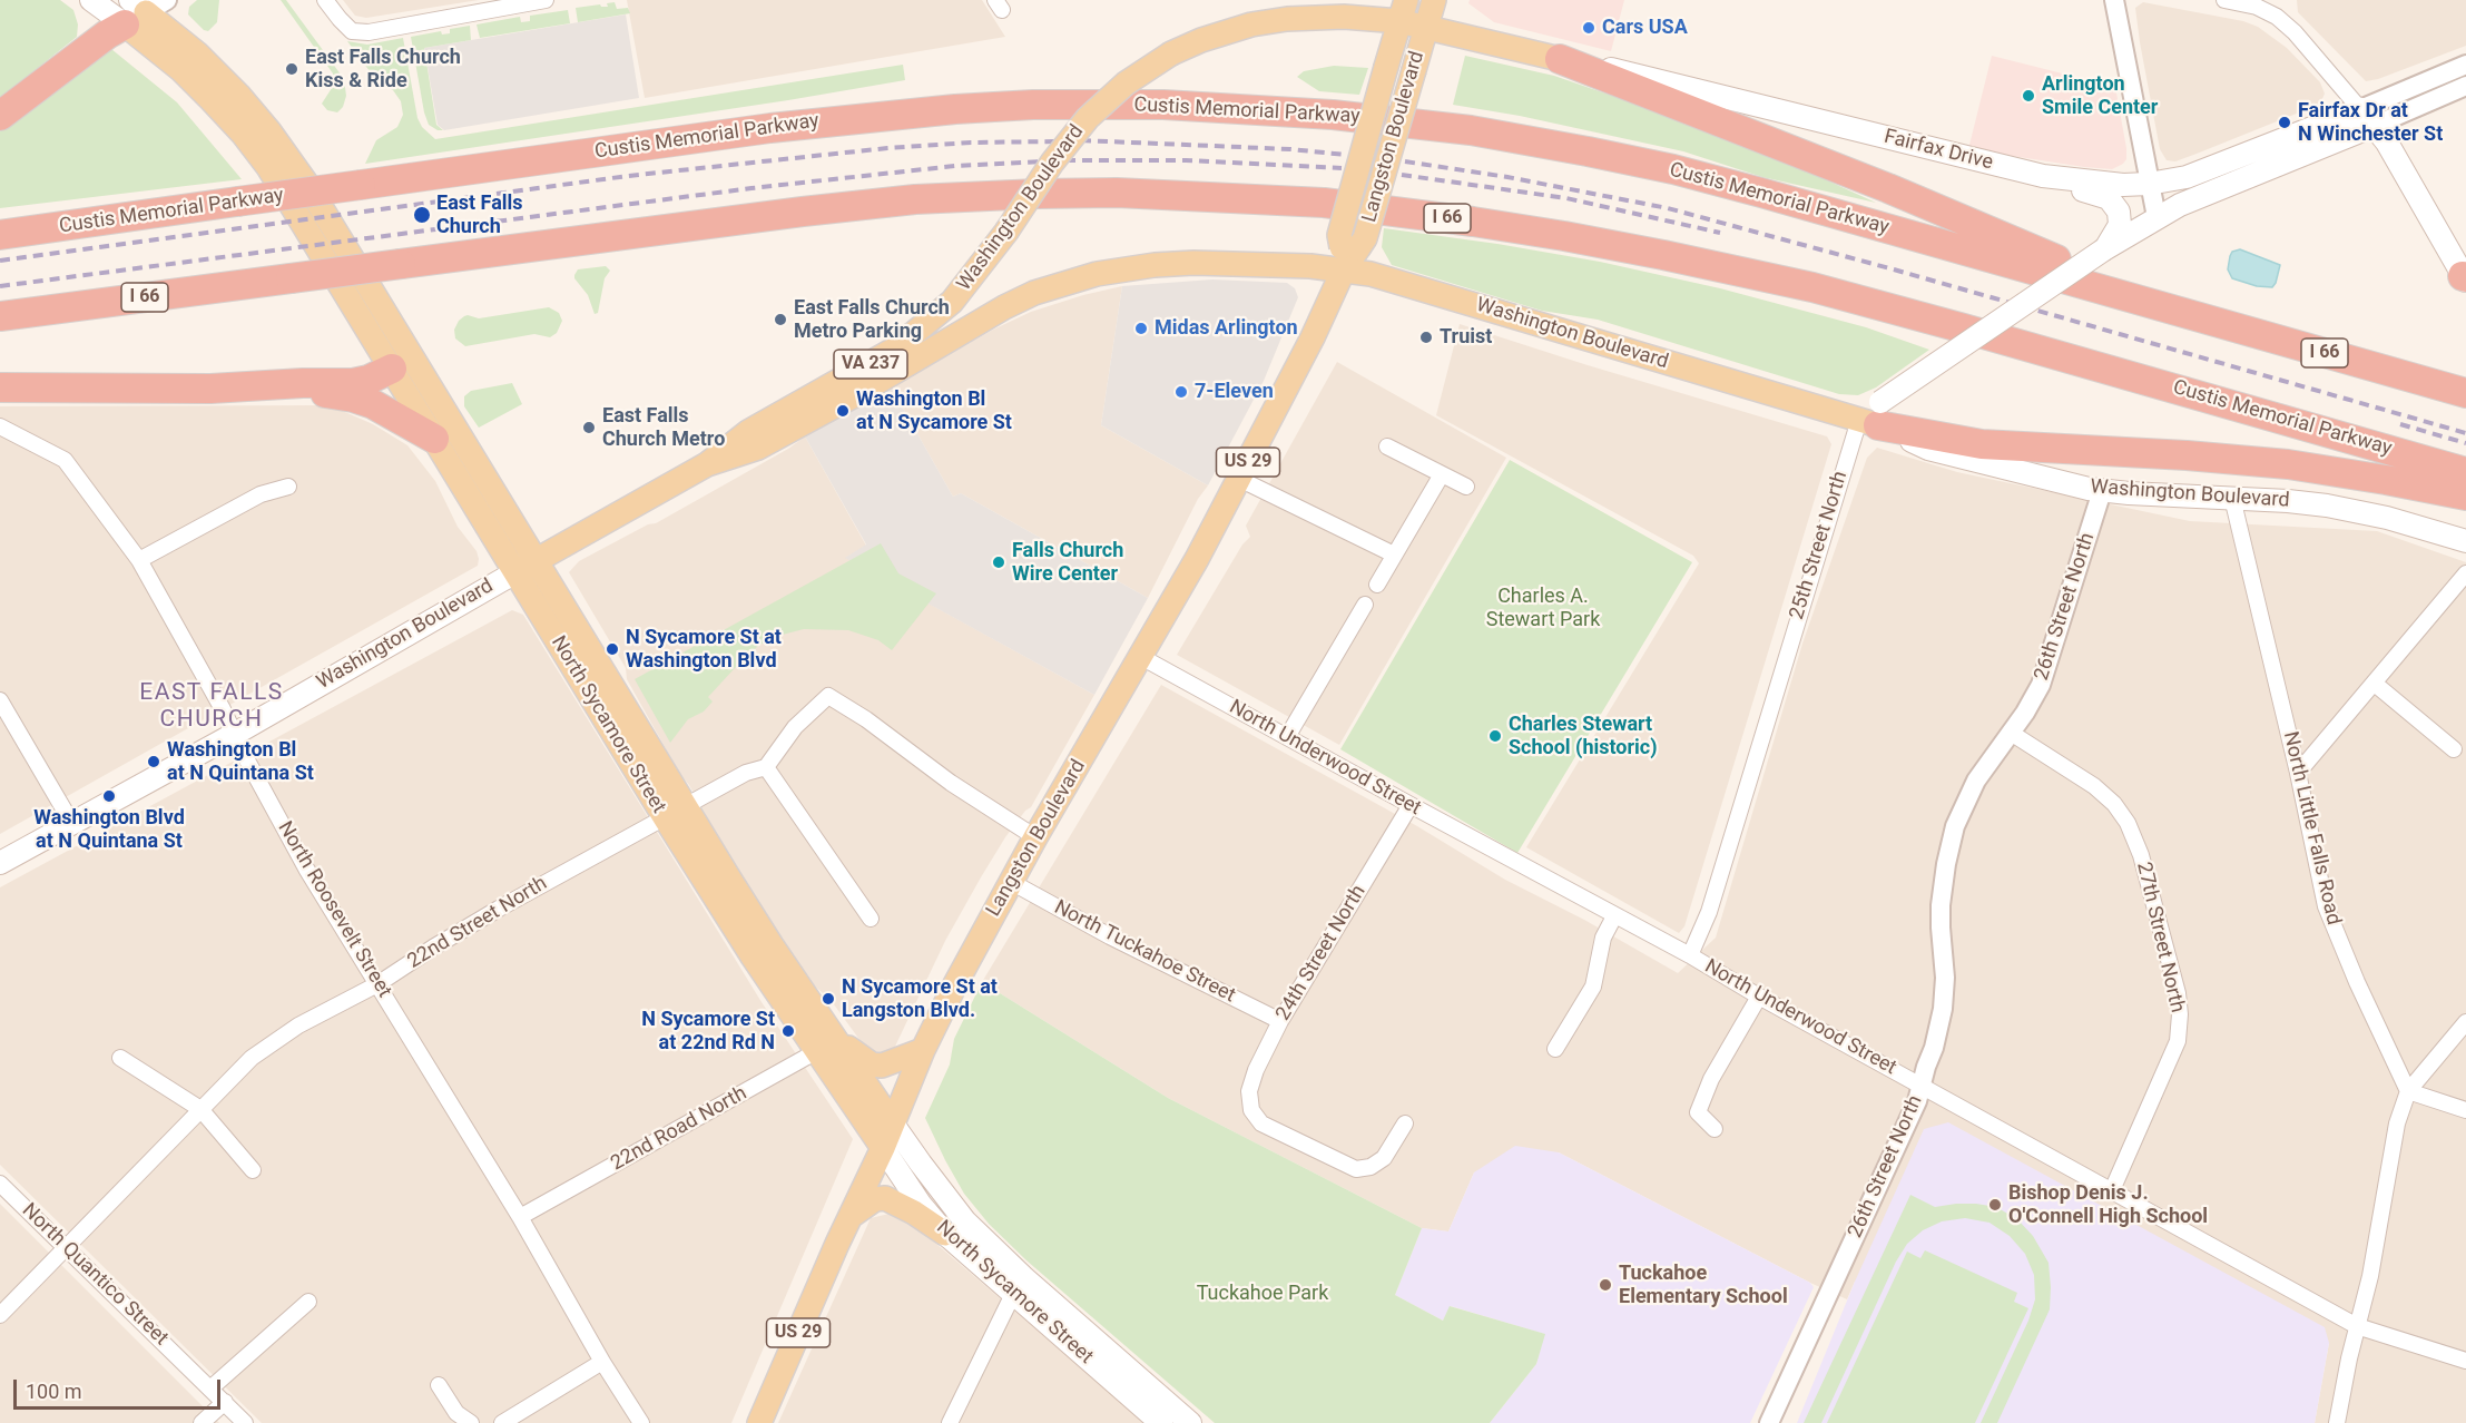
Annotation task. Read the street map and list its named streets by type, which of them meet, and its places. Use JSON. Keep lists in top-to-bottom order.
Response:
{
  "streets": {
    "highway": ["Custis Memorial Parkway", "I 66"],
    "main road": [
      "Langston Boulevard",
      "Fairfax Drive",
      "Washington Boulevard",
      "VA 237",
      "US 29",
      "North Sycamore Street"
    ],
    "street": [
      "25th Street North",
      "26th Street North",
      "North Underwood Street",
      "North Little Falls Road",
      "North Roosevelt Street",
      "22nd Street North",
      "27th Street North",
      "North Tuckahoe Street",
      "24th Street North",
      "22nd Road North",
      "North Quantico Street"
    ]
  },
  "crossings": [
    ["Langston Boulevard", "Fairfax Drive"],
    ["Langston Boulevard", "Washington Boulevard"],
    ["Langston Boulevard", "North Sycamore Street"],
    ["Langston Boulevard", "North Underwood Street"],
    ["Langston Boulevard", "North Tuckahoe Street"],
    ["Fairfax Drive", "Washington Boulevard"],
    ["Washington Boulevard", "25th Street North"],
    ["Washington Boulevard", "26th Street North"],
    ["Washington Boulevard", "North Sycamore Street"],
    ["Washington Boulevard", "North Little Falls Road"],
    ["Washington Boulevard", "North Roosevelt Street"],
    ["25th Street North", "North Underwood Street"],
    ["26th Street North", "North Underwood Street"],
    ["26th Street North", "27th Street North"],
    ["North Sycamore Street", "22nd Street North"],
    ["North Sycamore Street", "22nd Road North"],
    ["North Underwood Street", "27th Street North"],
    ["North Underwood Street", "24th Street North"],
    ["North Roosevelt Street", "22nd Street North"],
    ["North Roosevelt Street", "22nd Road North"],
    ["22nd Street North", "North Quantico Street"],
    ["North Tuckahoe Street", "24th Street North"]
  ],
  "districts": ["EAST FALLS CHURCH"],
  "parks": ["Charles A. Stewart Park", "Tuckahoe Park"],
  "places": [
    "Cars USA",
    "East Falls Church Kiss & Ride",
    "Arlington Smile Center",
    "Fairfax Dr at N Winchester St",
    "East Falls Church",
    "East Falls Church Metro Parking",
    "Midas Arlington",
    "Truist",
    "7-Eleven",
    "Washington Bl at N Sycamore St",
    "East Falls Church Metro",
    "Falls Church Wire Center",
    "N Sycamore St at Washington Blvd",
    "Charles Stewart School (historic)",
    "Washington Bl at N Quintana St",
    "Washington Blvd at N Quintana St",
    "N Sycamore St at Langston Blvd.",
    "N Sycamore St at 22nd Rd N",
    "Bishop Denis J. O'Connell High School",
    "Tuckahoe Elementary School"
  ],
  "scale_bar": "100 m"
}
